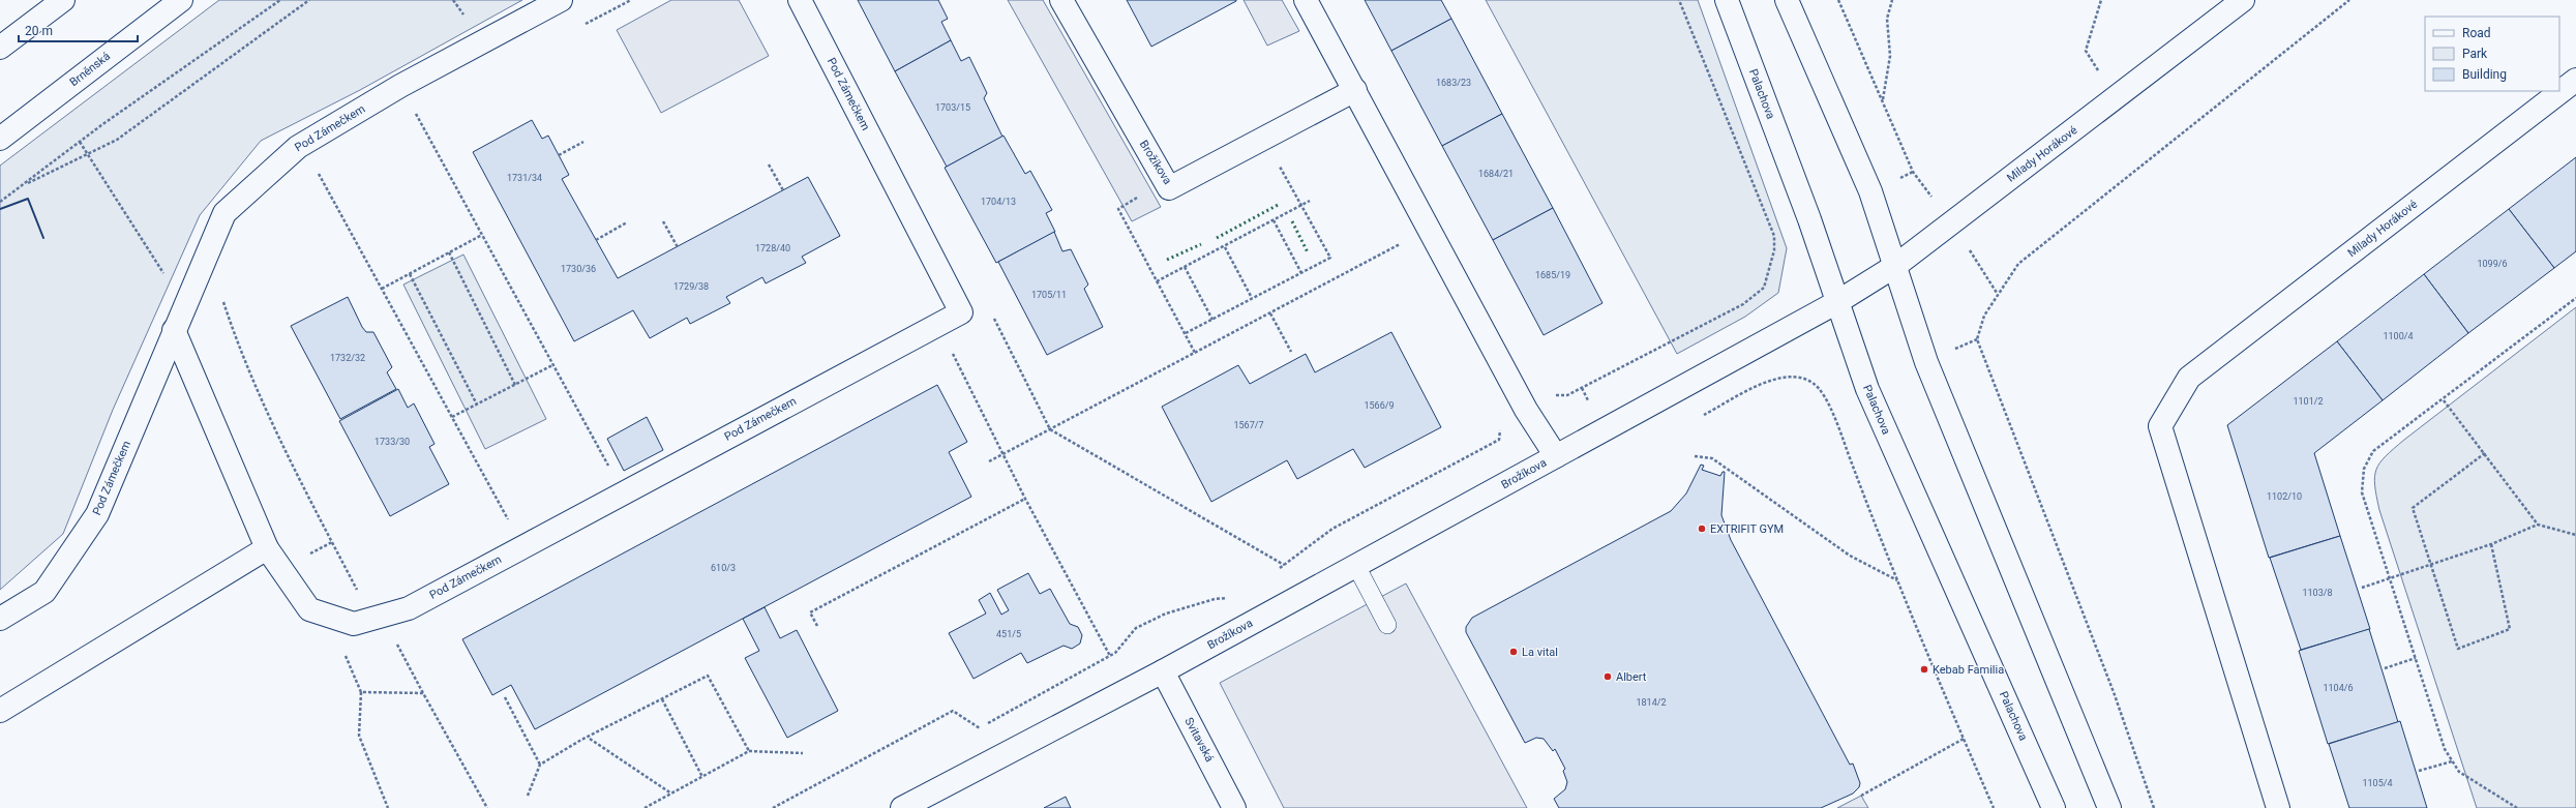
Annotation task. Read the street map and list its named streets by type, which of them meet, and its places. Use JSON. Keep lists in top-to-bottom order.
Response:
{
  "streets": {
    "street": [
      "Brněnská",
      "Pod Zámečkem",
      "Palachova",
      "Milady Horákové",
      "Brožíkova",
      "Svitavská"
    ]
  },
  "crossings": [
    ["Palachova", "Milady Horákové"],
    ["Palachova", "Brožíkova"],
    ["Milady Horákové", "Brožíkova"],
    ["Brožíkova", "Svitavská"]
  ],
  "places": [
    "EXTRIFIT GYM",
    "La vital",
    "Kebab Familia",
    "Albert"
  ],
  "house_numbers": [
    "1683/23",
    "1703/15",
    "1684/21",
    "1731/34",
    "1704/13",
    "1728/40",
    "1099/6",
    "1730/36",
    "1685/19",
    "1729/38",
    "1705/11",
    "1100/4",
    "1732/32",
    "1101/2",
    "1566/9",
    "1567/7",
    "1733/30",
    "1102/10",
    "610/3",
    "1103/8",
    "451/5",
    "1104/6",
    "1814/2",
    "1105/4"
  ],
  "legend": ["Road", "Park", "Building"],
  "scale_bar": "20 m"
}
